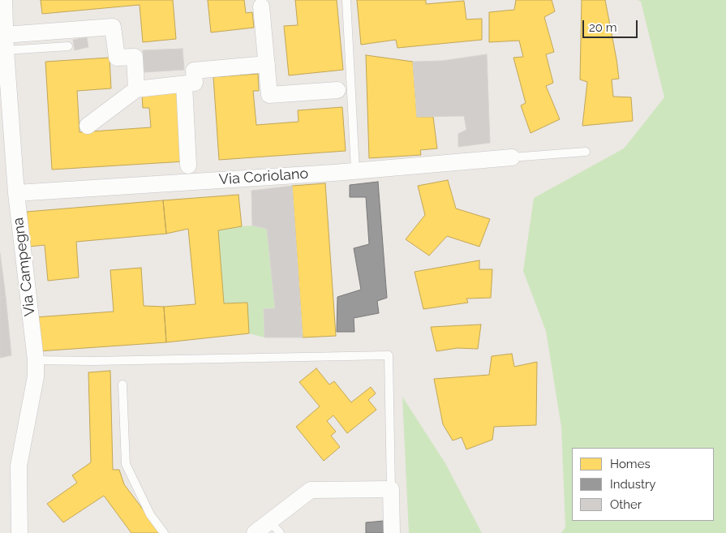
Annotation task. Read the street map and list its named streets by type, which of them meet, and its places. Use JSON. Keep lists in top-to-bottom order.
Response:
{
  "streets": {
    "street": ["Via Coriolano", "Via Campegna"]
  },
  "crossings": [
    ["Via Coriolano", "Via Campegna"]
  ],
  "legend": ["Homes", "Industry", "Other"],
  "scale_bar": "20 m"
}
